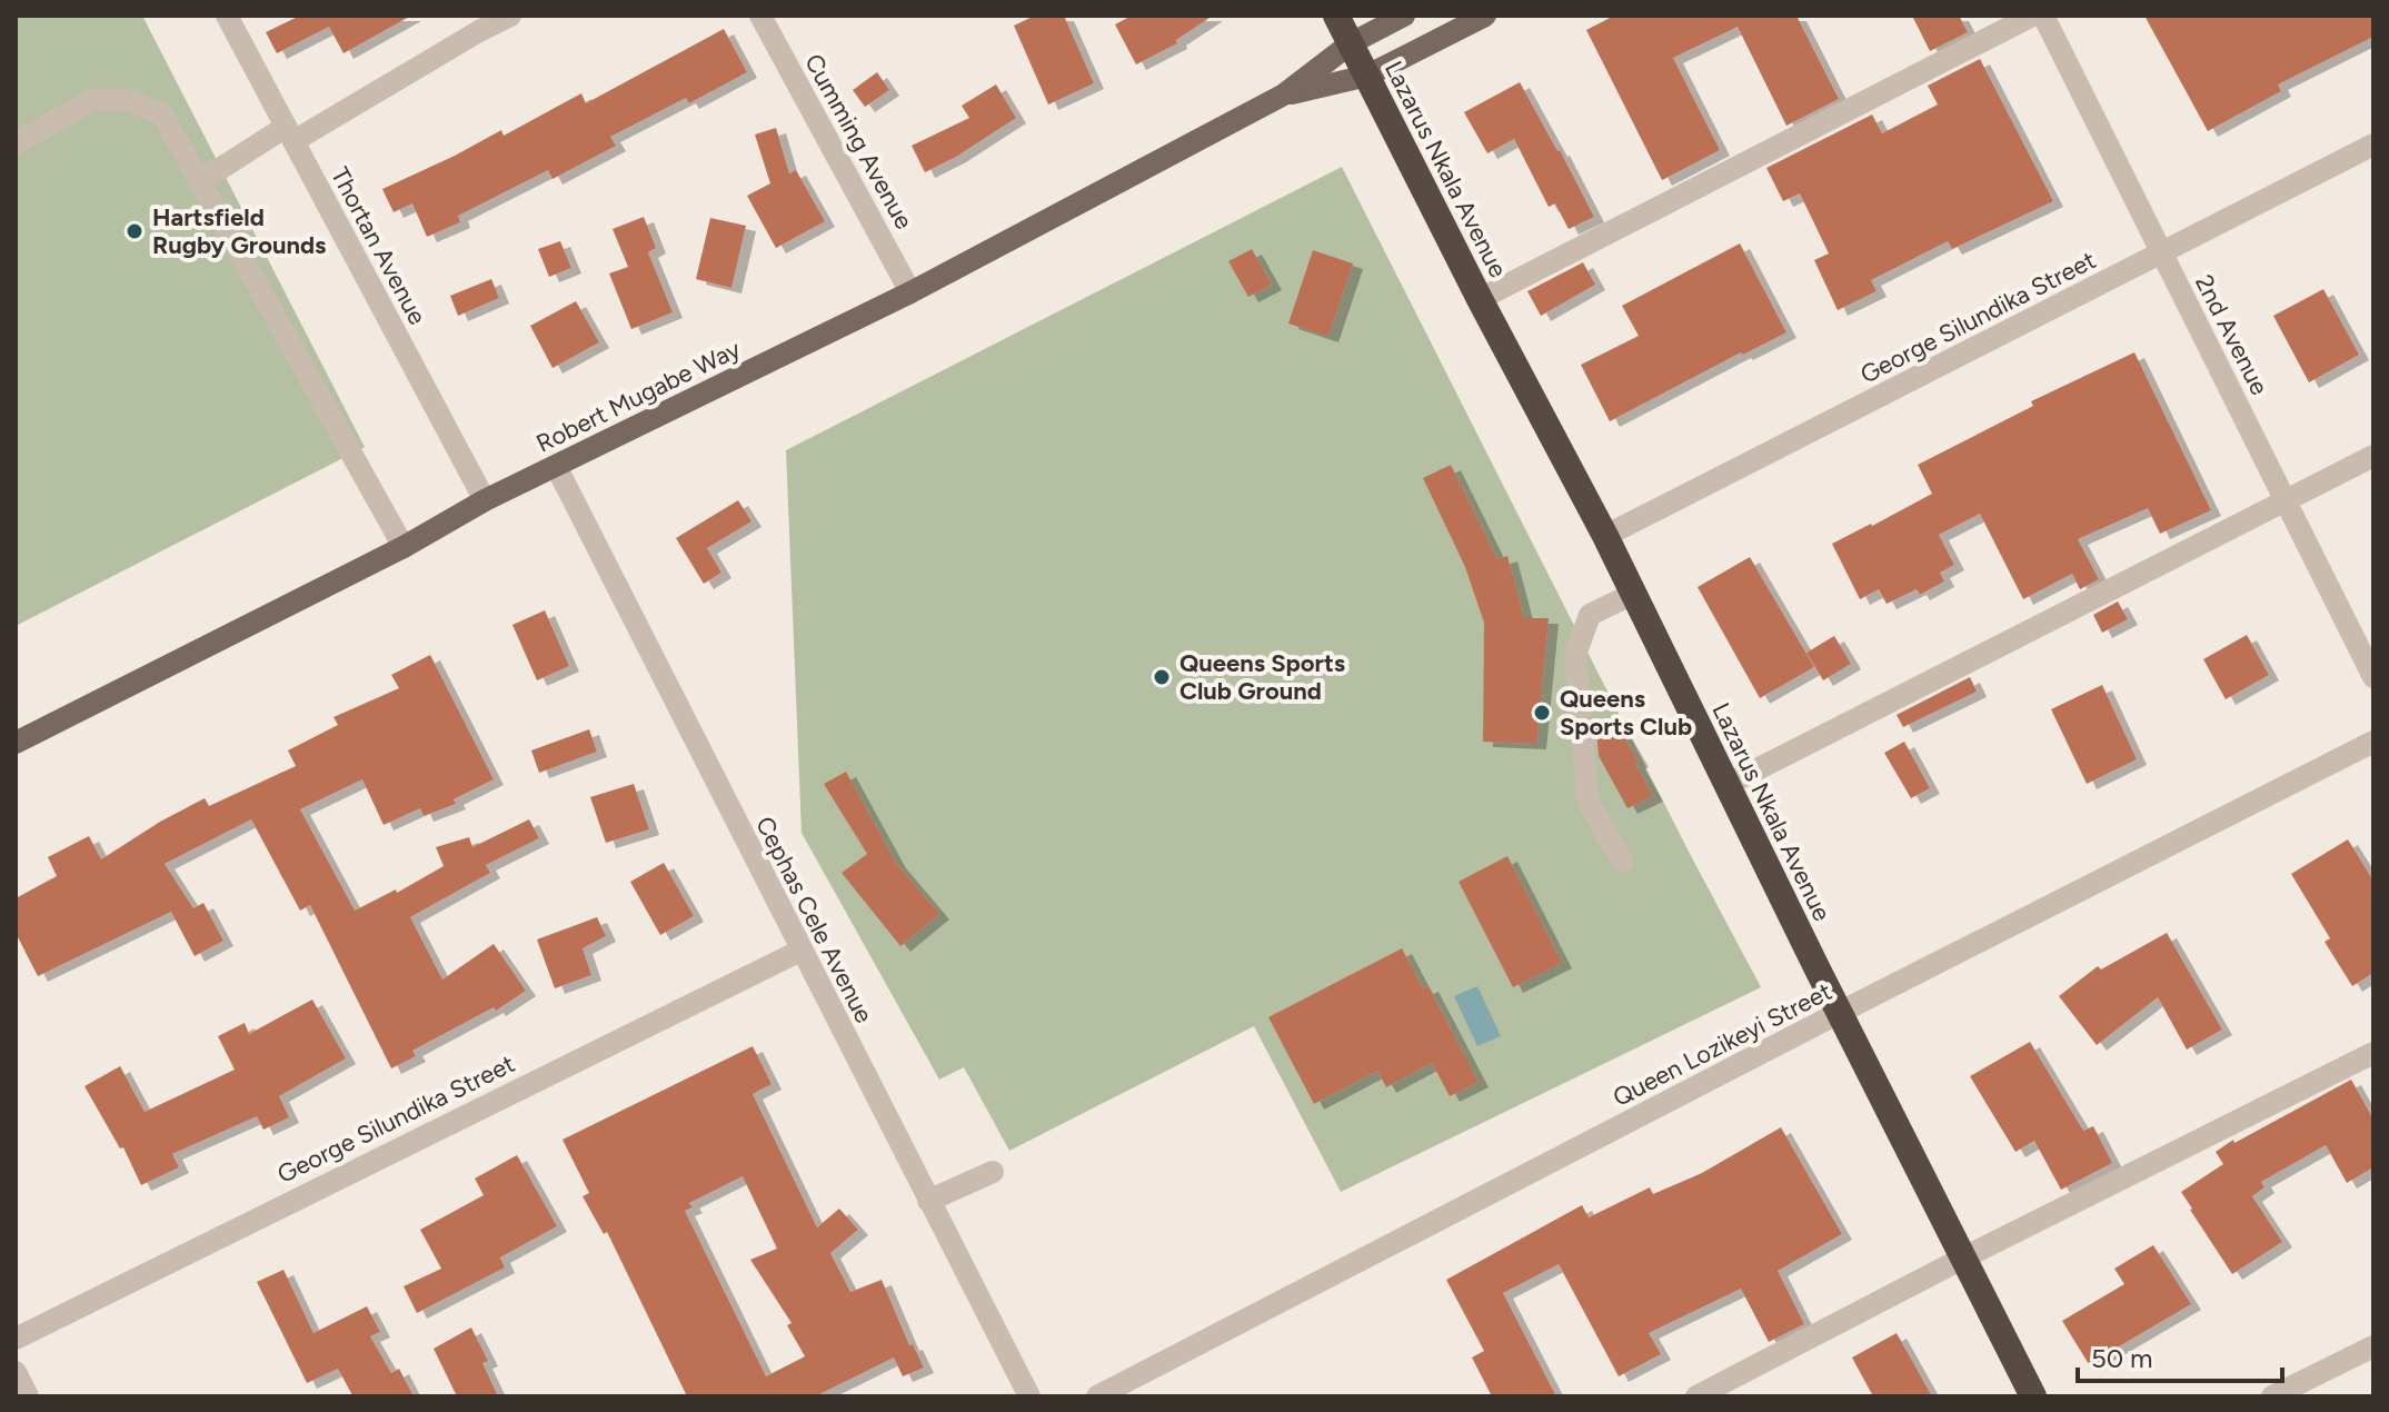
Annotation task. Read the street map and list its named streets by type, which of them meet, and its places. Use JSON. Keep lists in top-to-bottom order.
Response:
{
  "streets": {
    "highway": ["Lazarus Nkala Avenue"],
    "main road": ["Robert Mugabe Way"],
    "street": [
      "Cumming Avenue",
      "Thortan Avenue",
      "George Silundika Street",
      "2nd Avenue",
      "Cephas Cele Avenue",
      "Queen Lozikeyi Street"
    ]
  },
  "crossings": [
    ["Cumming Avenue", "Robert Mugabe Way"],
    ["Lazarus Nkala Avenue", "George Silundika Street"],
    ["Lazarus Nkala Avenue", "Robert Mugabe Way"],
    ["Lazarus Nkala Avenue", "Queen Lozikeyi Street"],
    ["Thortan Avenue", "Robert Mugabe Way"],
    ["George Silundika Street", "2nd Avenue"],
    ["George Silundika Street", "Cephas Cele Avenue"],
    ["Robert Mugabe Way", "Cephas Cele Avenue"]
  ],
  "places": ["Hartsfield Rugby Grounds", "Queens Sports Club Ground", "Queens Sports Club"],
  "scale_bar": "50 m"
}
